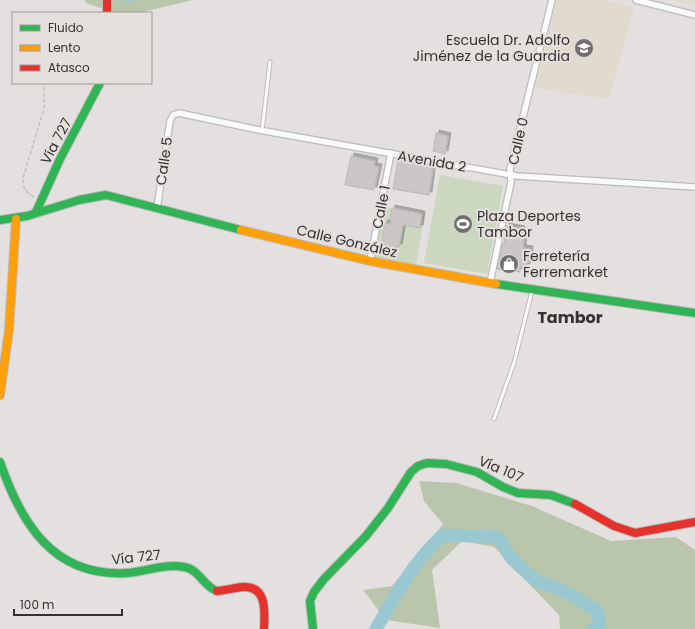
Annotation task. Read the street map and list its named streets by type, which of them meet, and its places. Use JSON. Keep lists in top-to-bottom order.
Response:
{
  "streets": {
    "street": [
      "Vía 727",
      "Calle 0",
      "Calle 5",
      "Avenida 2",
      "Calle 1",
      "Calle González",
      "Vía 107"
    ]
  },
  "crossings": [
    ["Vía 727", "Calle González"],
    ["Calle 0", "Avenida 2"],
    ["Calle 0", "Calle González"],
    ["Calle 5", "Avenida 2"],
    ["Calle 5", "Calle González"],
    ["Avenida 2", "Calle 1"],
    ["Calle 1", "Calle González"]
  ],
  "districts": ["Tambor"],
  "places": {
    "school or university": ["Escuela Dr. Adolfo Jiménez de la Guardia"],
    "sports": ["Plaza Deportes Tambor"],
    "shop": ["Ferretería Ferremarket"]
  },
  "legend": ["Fluido", "Lento", "Atasco"],
  "scale_bar": "100 m"
}
